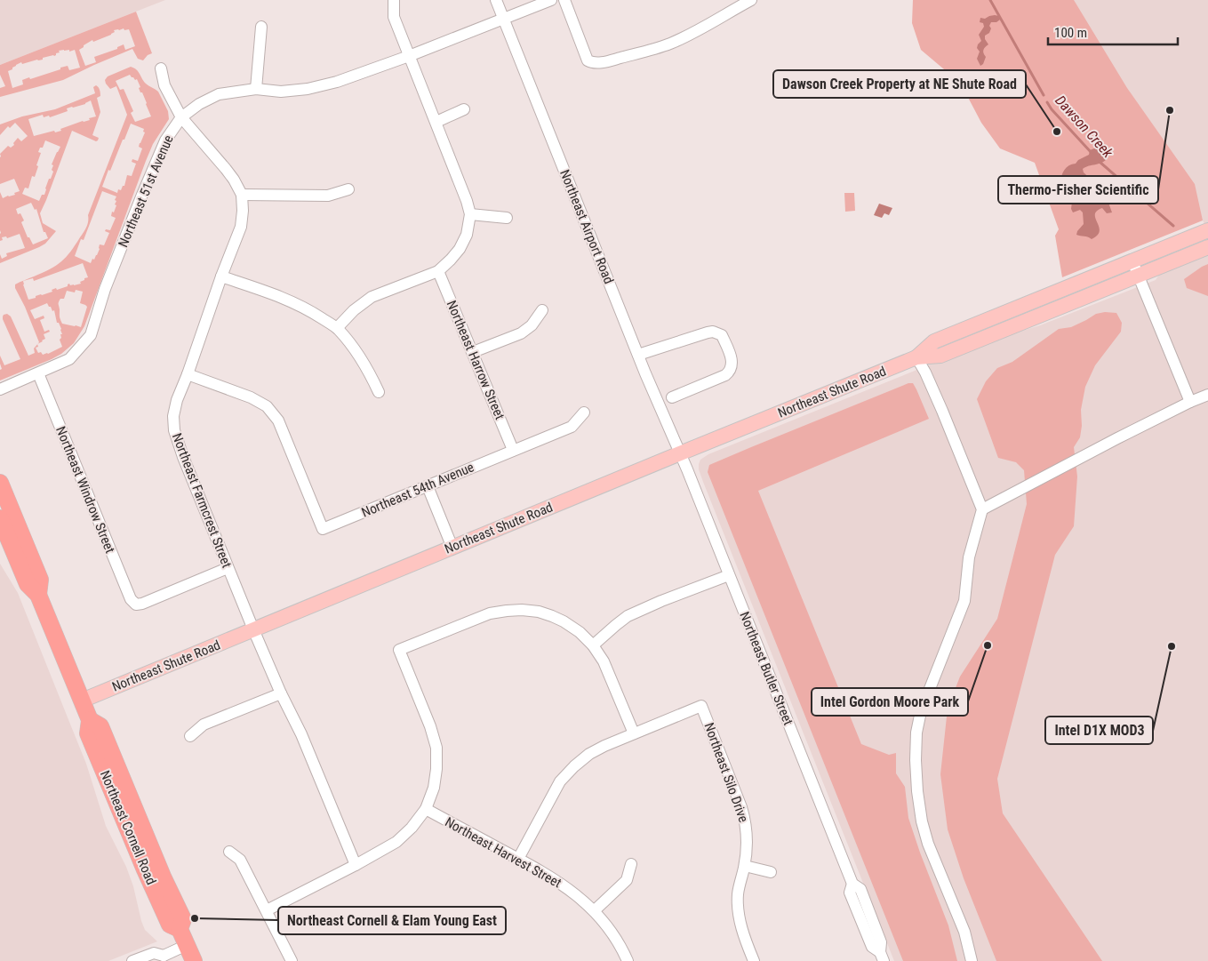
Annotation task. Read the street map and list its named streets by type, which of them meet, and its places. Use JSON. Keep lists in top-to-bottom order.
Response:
{
  "streets": {
    "highway": ["Northeast Cornell Road"],
    "main road": ["Northeast Shute Road"],
    "street": [
      "Northeast 51st Avenue",
      "Northeast Airport Road",
      "Northeast Harrow Street",
      "Northeast Windrow Street",
      "Northeast 54th Avenue",
      "Northeast Farmcrest Street",
      "Northeast Butler Street",
      "Northeast Silo Drive",
      "Northeast Harvest Street"
    ]
  },
  "crossings": [
    ["Northeast 51st Avenue", "Northeast Airport Road"],
    ["Northeast 51st Avenue", "Northeast Windrow Street"],
    ["Northeast 51st Avenue", "Northeast Farmcrest Street"],
    ["Northeast Airport Road", "Northeast Shute Road"],
    ["Northeast Airport Road", "Northeast Butler Street"],
    ["Northeast Harrow Street", "Northeast 54th Avenue"],
    ["Northeast Shute Road", "Northeast Farmcrest Street"],
    ["Northeast Shute Road", "Northeast Butler Street"],
    ["Northeast Shute Road", "Northeast Cornell Road"],
    ["Northeast Windrow Street", "Northeast Farmcrest Street"],
    ["Northeast 54th Avenue", "Northeast Farmcrest Street"]
  ],
  "water": ["Dawson Creek"],
  "places": [
    "Thermo-Fisher Scientific",
    "Dawson Creek Property at NE Shute Road",
    "Intel Gordon Moore Park",
    "Intel D1X MOD3",
    "Northeast Cornell & Elam Young East"
  ],
  "scale_bar": "100 m"
}
